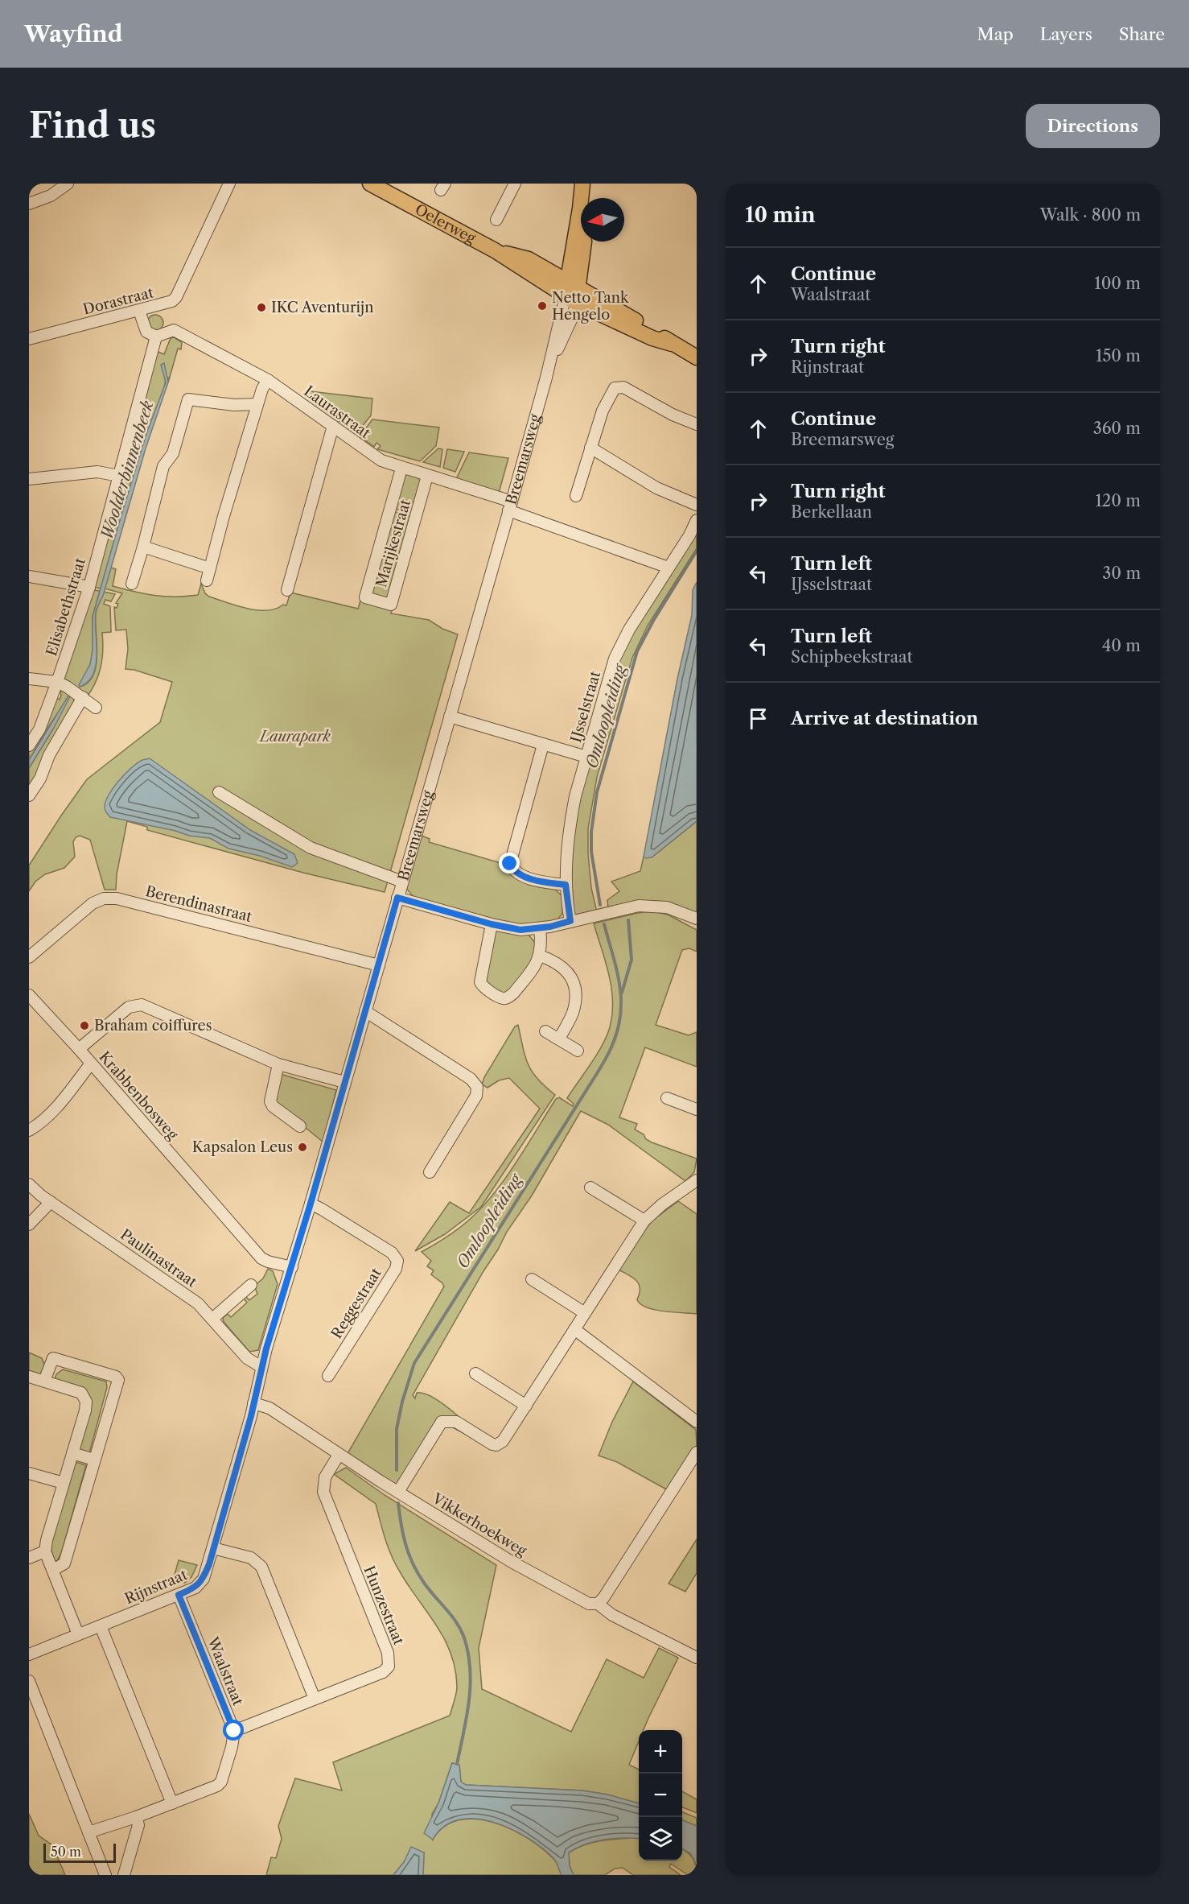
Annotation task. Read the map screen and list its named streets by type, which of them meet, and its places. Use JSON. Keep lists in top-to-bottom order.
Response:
{
  "streets": {
    "main road": ["Oelerweg", "Breemarsweg"],
    "street": [
      "Dorastraat",
      "Laurastraat",
      "Marijkestraat",
      "Elisabethstraat",
      "IJsselstraat",
      "Berendinastraat",
      "Krabbenbosweg",
      "Paulinastraat",
      "Reggestraat",
      "Vikkerhoekweg",
      "Rijnstraat",
      "Hunzestraat",
      "Waalstraat"
    ]
  },
  "crossings": [
    ["Oelerweg", "Breemarsweg"],
    ["Laurastraat", "Breemarsweg"],
    ["Laurastraat", "Marijkestraat"],
    ["Laurastraat", "Elisabethstraat"],
    ["Laurastraat", "IJsselstraat"],
    ["Breemarsweg", "Berendinastraat"],
    ["Breemarsweg", "Krabbenbosweg"],
    ["Breemarsweg", "Paulinastraat"],
    ["Breemarsweg", "Reggestraat"],
    ["Breemarsweg", "Vikkerhoekweg"],
    ["Breemarsweg", "Rijnstraat"],
    ["Vikkerhoekweg", "Rijnstraat"],
    ["Vikkerhoekweg", "Hunzestraat"],
    ["Rijnstraat", "Waalstraat"],
    ["Hunzestraat", "Waalstraat"]
  ],
  "water": ["Woolderbinnenbeek", "Omloopleiding"],
  "parks": ["Laurapark"],
  "places": [
    "Netto Tank Hengelo",
    "IKC Aventurijn",
    "Braham coiffures",
    "Kapsalon Leus"
  ],
  "scale_bar": "50 m",
  "north": "left",
  "page": {
    "header": "Wayfind",
    "nav": ["Map", "Layers", "Share"],
    "buttons": "Directions",
    "title": "Find us",
    "heading": ["10 min", "Walk · 800 m"],
    "list": [
      ["Continue", "Waalstraat", "100 m"],
      ["Turn right", "Rijnstraat", "150 m"],
      ["Continue", "Breemarsweg", "360 m"],
      ["Turn right", "Berkellaan", "120 m"],
      ["Turn left", "IJsselstraat", "30 m"],
      ["Turn left", "Schipbeekstraat", "40 m"],
      "Arrive at destination"
    ],
    "map_buttons": ["+", "−"],
    "scale": "50 m"
  }
}
